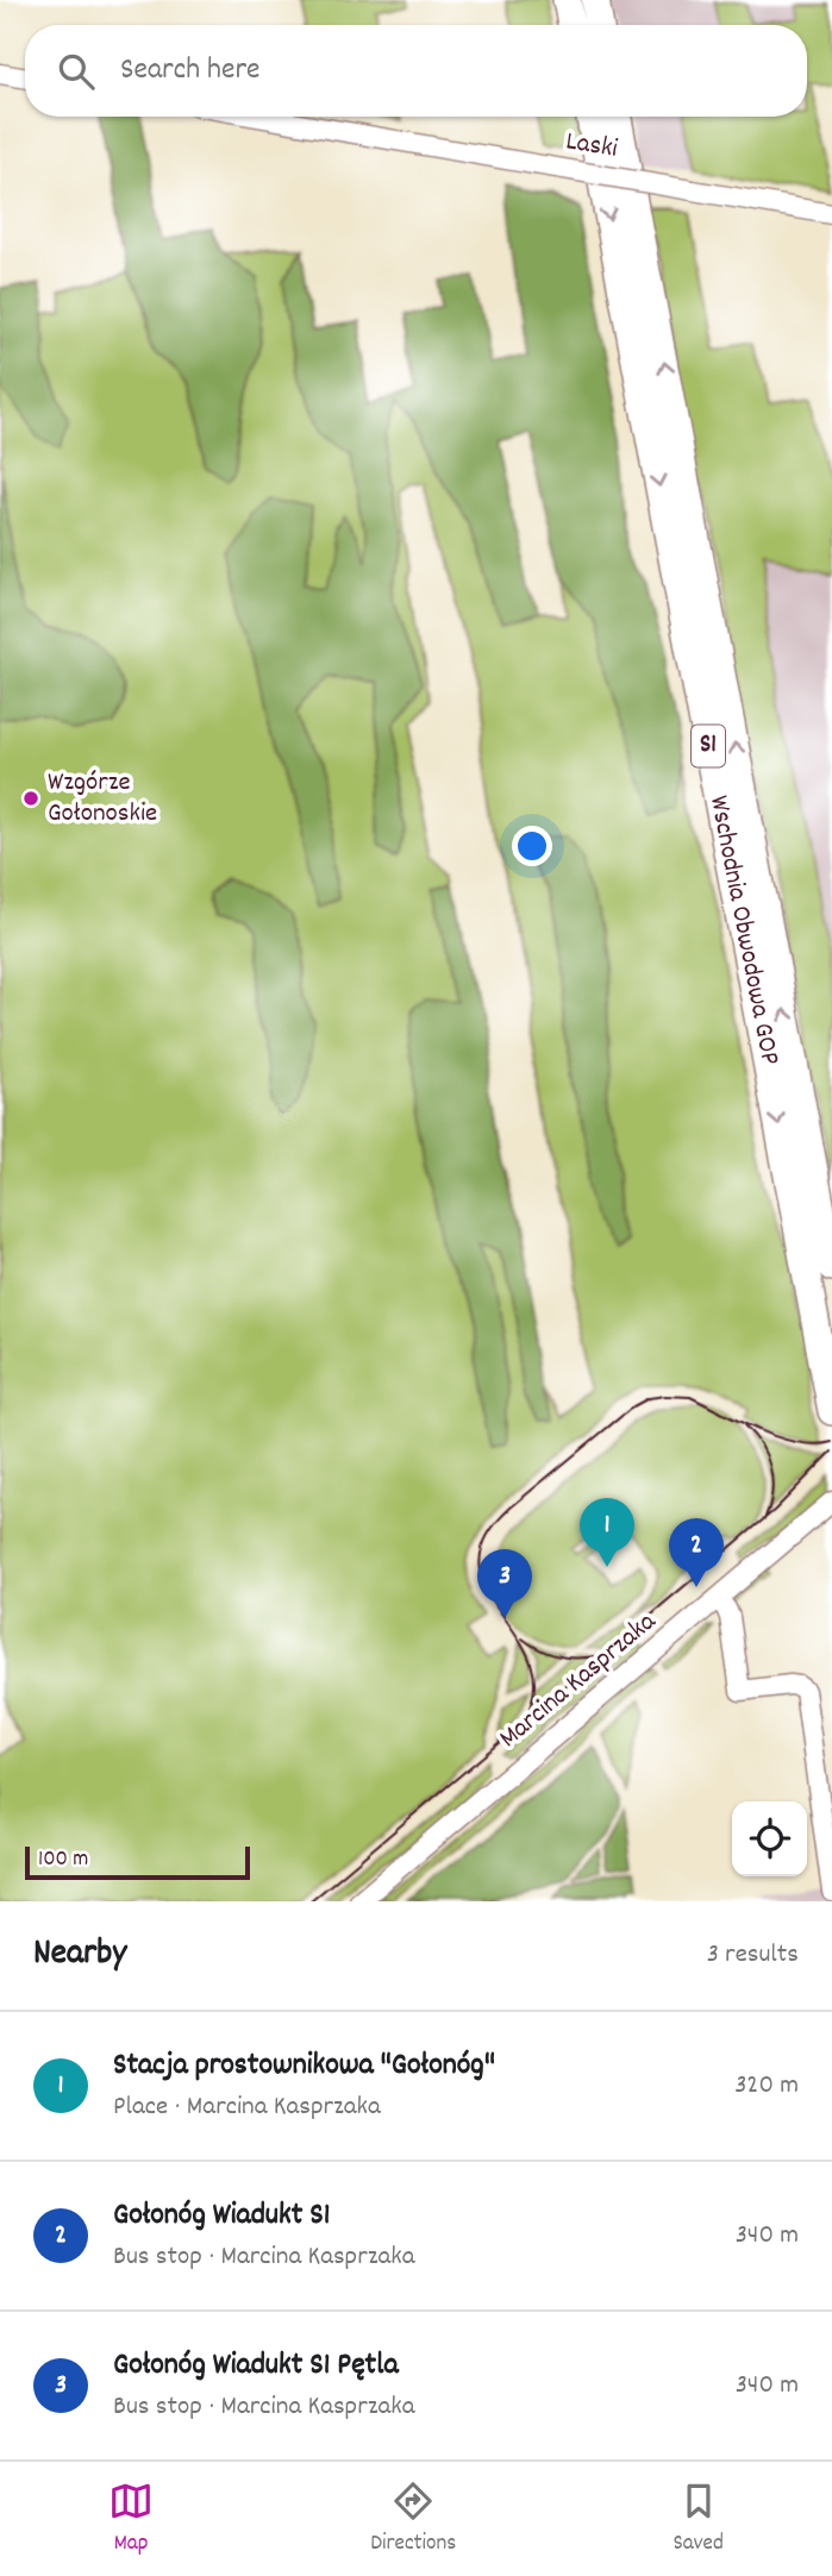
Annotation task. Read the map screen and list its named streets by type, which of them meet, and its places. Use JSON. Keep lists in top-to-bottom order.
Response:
{
  "streets": {
    "highway": ["S1", "Wschodnia Obwodowa GOP"],
    "street": ["Laski", "Marcina Kasprzaka"]
  },
  "places": ["Wzgórze Gołonoskie"],
  "scale_bar": "100 m",
  "page": {
    "search": "Search here",
    "pins": ["1", "2", "3"],
    "scale": "100 m",
    "heading": ["Nearby", "3 results"],
    "list": [
      {
        "mark": "1",
        "name": "Stacja prostownikowa \"Gołonóg\"",
        "note": "Place · Marcina Kasprzaka",
        "value": "320 m"
      },
      {
        "mark": "2",
        "name": "Gołonóg Wiadukt S1",
        "note": "Bus stop · Marcina Kasprzaka",
        "value": "340 m"
      },
      {
        "mark": "3",
        "name": "Gołonóg Wiadukt S1 Pętla",
        "note": "Bus stop · Marcina Kasprzaka",
        "value": "340 m"
      }
    ],
    "nav": ["Map", "Directions", "Saved"]
  }
}
